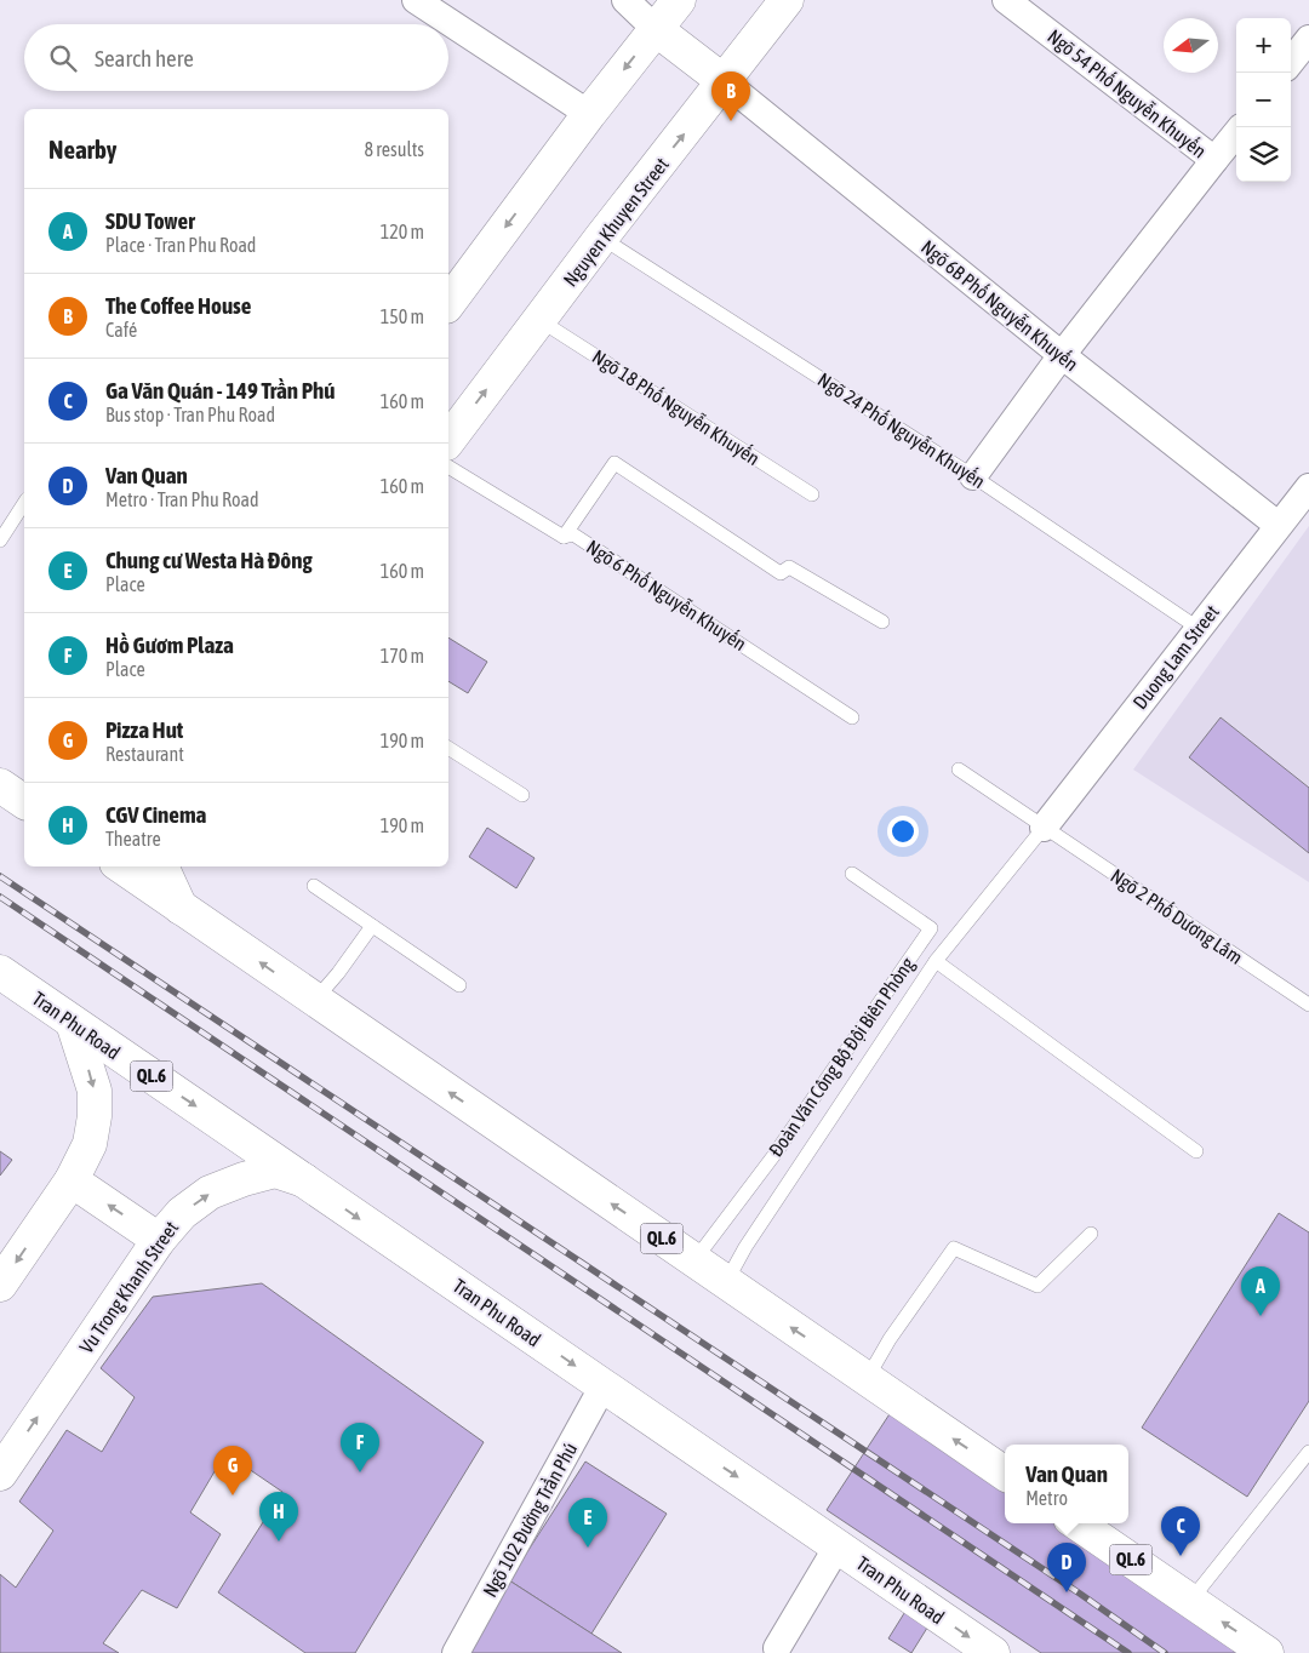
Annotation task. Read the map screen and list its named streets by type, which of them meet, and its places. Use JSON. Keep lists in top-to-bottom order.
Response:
{
  "streets": {
    "main road": [
      "Nguyen Khuyen Street",
      "Tran Phu Road",
      "QL.6",
      "Vu Trong Khanh Street"
    ],
    "street": [
      "Ngõ 54 Phố Nguyễn Khuyến",
      "Ngõ 6B Phố Nguyễn Khuyến",
      "Duong Lam Street",
      "Ngõ 102 Đường Trần Phú"
    ],
    "lane": [
      "Ngõ 18 Phố Nguyễn Khuyến",
      "Ngõ 24 Phố Nguyễn Khuyến",
      "Ngõ 6 Phố Nguyễn Khuyến",
      "Ngõ 2 Phố Dương Lâm",
      "Đoàn Văn Công Bộ Đội Biên Phòng"
    ]
  },
  "crossings": [
    ["Nguyen Khuyen Street", "Ngõ 6B Phố Nguyễn Khuyến"],
    ["Nguyen Khuyen Street", "Ngõ 18 Phố Nguyễn Khuyến"],
    ["Nguyen Khuyen Street", "Ngõ 24 Phố Nguyễn Khuyến"],
    ["Ngõ 6B Phố Nguyễn Khuyến", "Duong Lam Street"],
    ["Ngõ 24 Phố Nguyễn Khuyến", "Duong Lam Street"],
    ["Duong Lam Street", "Ngõ 2 Phố Dương Lâm"],
    ["Tran Phu Road", "Vu Trong Khanh Street"],
    ["Tran Phu Road", "Ngõ 102 Đường Trần Phú"],
    ["Đoàn Văn Công Bộ Đội Biên Phòng", "QL.6"]
  ],
  "one_way": ["Vu Trong Khanh Street"],
  "north": "left",
  "page": {
    "map_buttons": ["+", "−"],
    "search": "Search here",
    "pins": [
      "B",
      "A",
      "F",
      "G",
      "H",
      "E",
      "C",
      "D"
    ],
    "heading": ["Nearby", "8 results"],
    "list": [
      {
        "mark": "A",
        "name": "SDU Tower",
        "note": "Place · Tran Phu Road",
        "value": "120 m"
      },
      {
        "mark": "B",
        "name": "The Coffee House",
        "note": "Café",
        "value": "150 m"
      },
      {
        "mark": "C",
        "name": "Ga Văn Quán - 149 Trần Phú",
        "note": "Bus stop · Tran Phu Road",
        "value": "160 m"
      },
      {
        "mark": "D",
        "name": "Van Quan",
        "note": "Metro · Tran Phu Road",
        "value": "160 m"
      },
      {
        "mark": "E",
        "name": "Chung cư Westa Hà Đông",
        "note": "Place",
        "value": "160 m"
      },
      {
        "mark": "F",
        "name": "Hồ Gươm Plaza",
        "note": "Place",
        "value": "170 m"
      },
      {
        "mark": "G",
        "name": "Pizza Hut",
        "note": "Restaurant",
        "value": "190 m"
      },
      {
        "mark": "H",
        "name": "CGV Cinema",
        "note": "Theatre",
        "value": "190 m"
      }
    ],
    "popup": ["Van Quan", "Metro"]
  }
}
